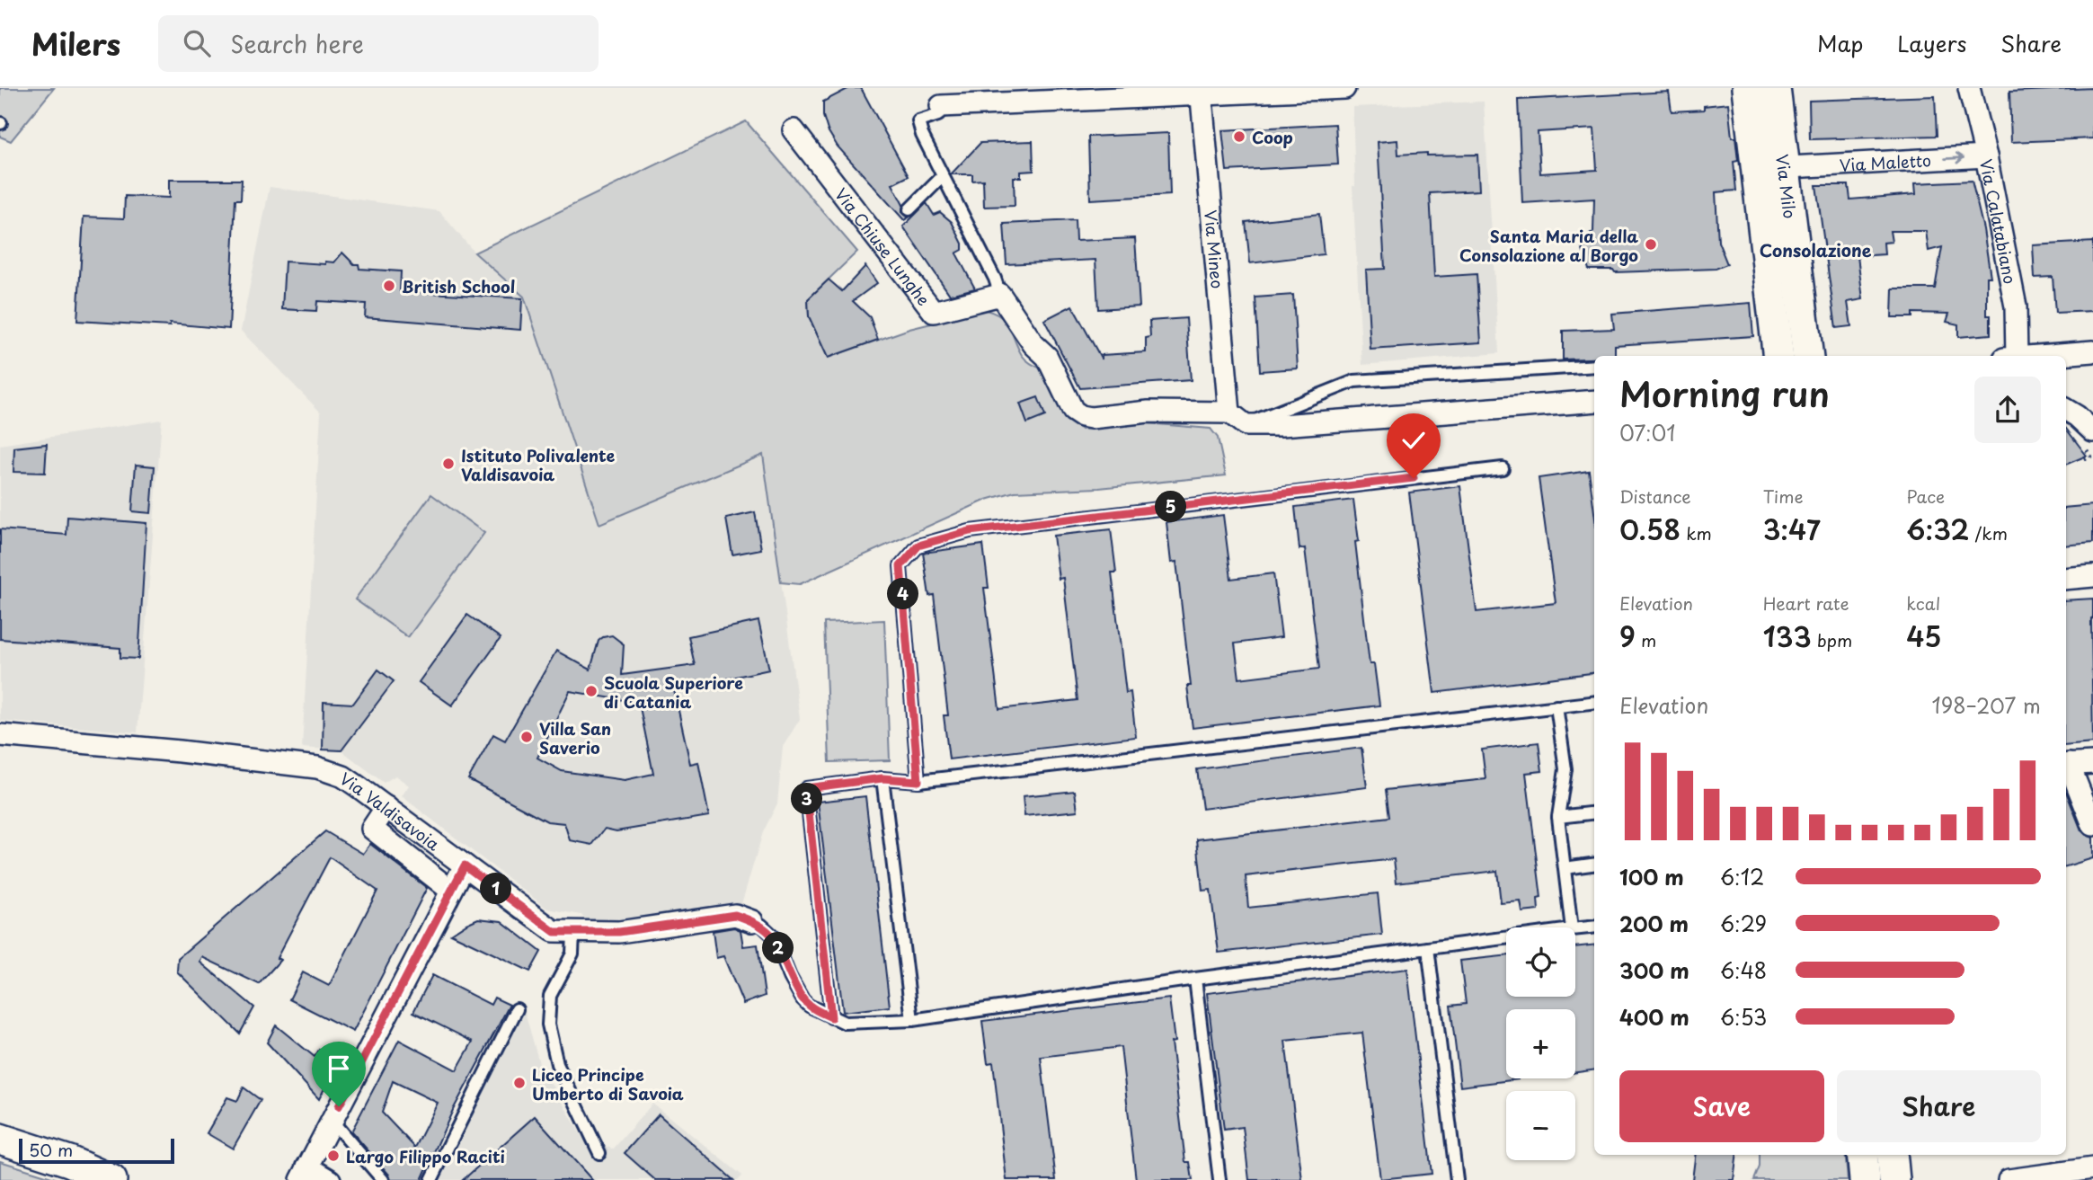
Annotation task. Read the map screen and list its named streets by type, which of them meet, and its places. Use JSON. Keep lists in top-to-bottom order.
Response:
{
  "streets": {
    "main road": ["Via Milo"],
    "street": [
      "Via Maletto",
      "Via Calatabiano",
      "Via Chiuse Lunghe",
      "Via Mineo",
      "Via Valdisavoia"
    ]
  },
  "crossings": [
    ["Via Maletto", "Via Milo"],
    ["Via Maletto", "Via Calatabiano"]
  ],
  "one_way": ["Via Maletto"],
  "districts": ["Consolazione"],
  "places": [
    "Coop",
    "Santa Maria della Consolazione al Borgo",
    "British School",
    "Istituto Polivalente Valdisavoia",
    "Scuola Superiore di Catania",
    "Villa San Saverio",
    "Liceo Principe Umberto di Savoia",
    "Largo Filippo Raciti"
  ],
  "scale_bar": "50 m",
  "page": {
    "header": "Milers",
    "search": "Search here",
    "nav": ["Map", "Layers", "Share"],
    "heading": ["Morning run", "07:01"],
    "stats": [
      ["Distance", "0.58 km"],
      ["Time", "3:47"],
      ["Pace", "6:32 /km"],
      ["Elevation", "9 m"],
      ["Heart rate", "133 bpm"],
      ["kcal", "45"]
    ],
    "pins": [
      "5",
      "4",
      "3",
      "1",
      "2"
    ],
    "chart": ["Elevation", "198–207 m"],
    "list": [
      {
        "name": "100 m",
        "note": "6:12"
      },
      {
        "name": "200 m",
        "note": "6:29"
      },
      {
        "name": "300 m",
        "note": "6:48"
      },
      {
        "name": "400 m",
        "note": "6:53"
      }
    ],
    "map_buttons": ["+", "−"],
    "buttons": ["Save", "Share"],
    "scale": "50 m"
  }
}
